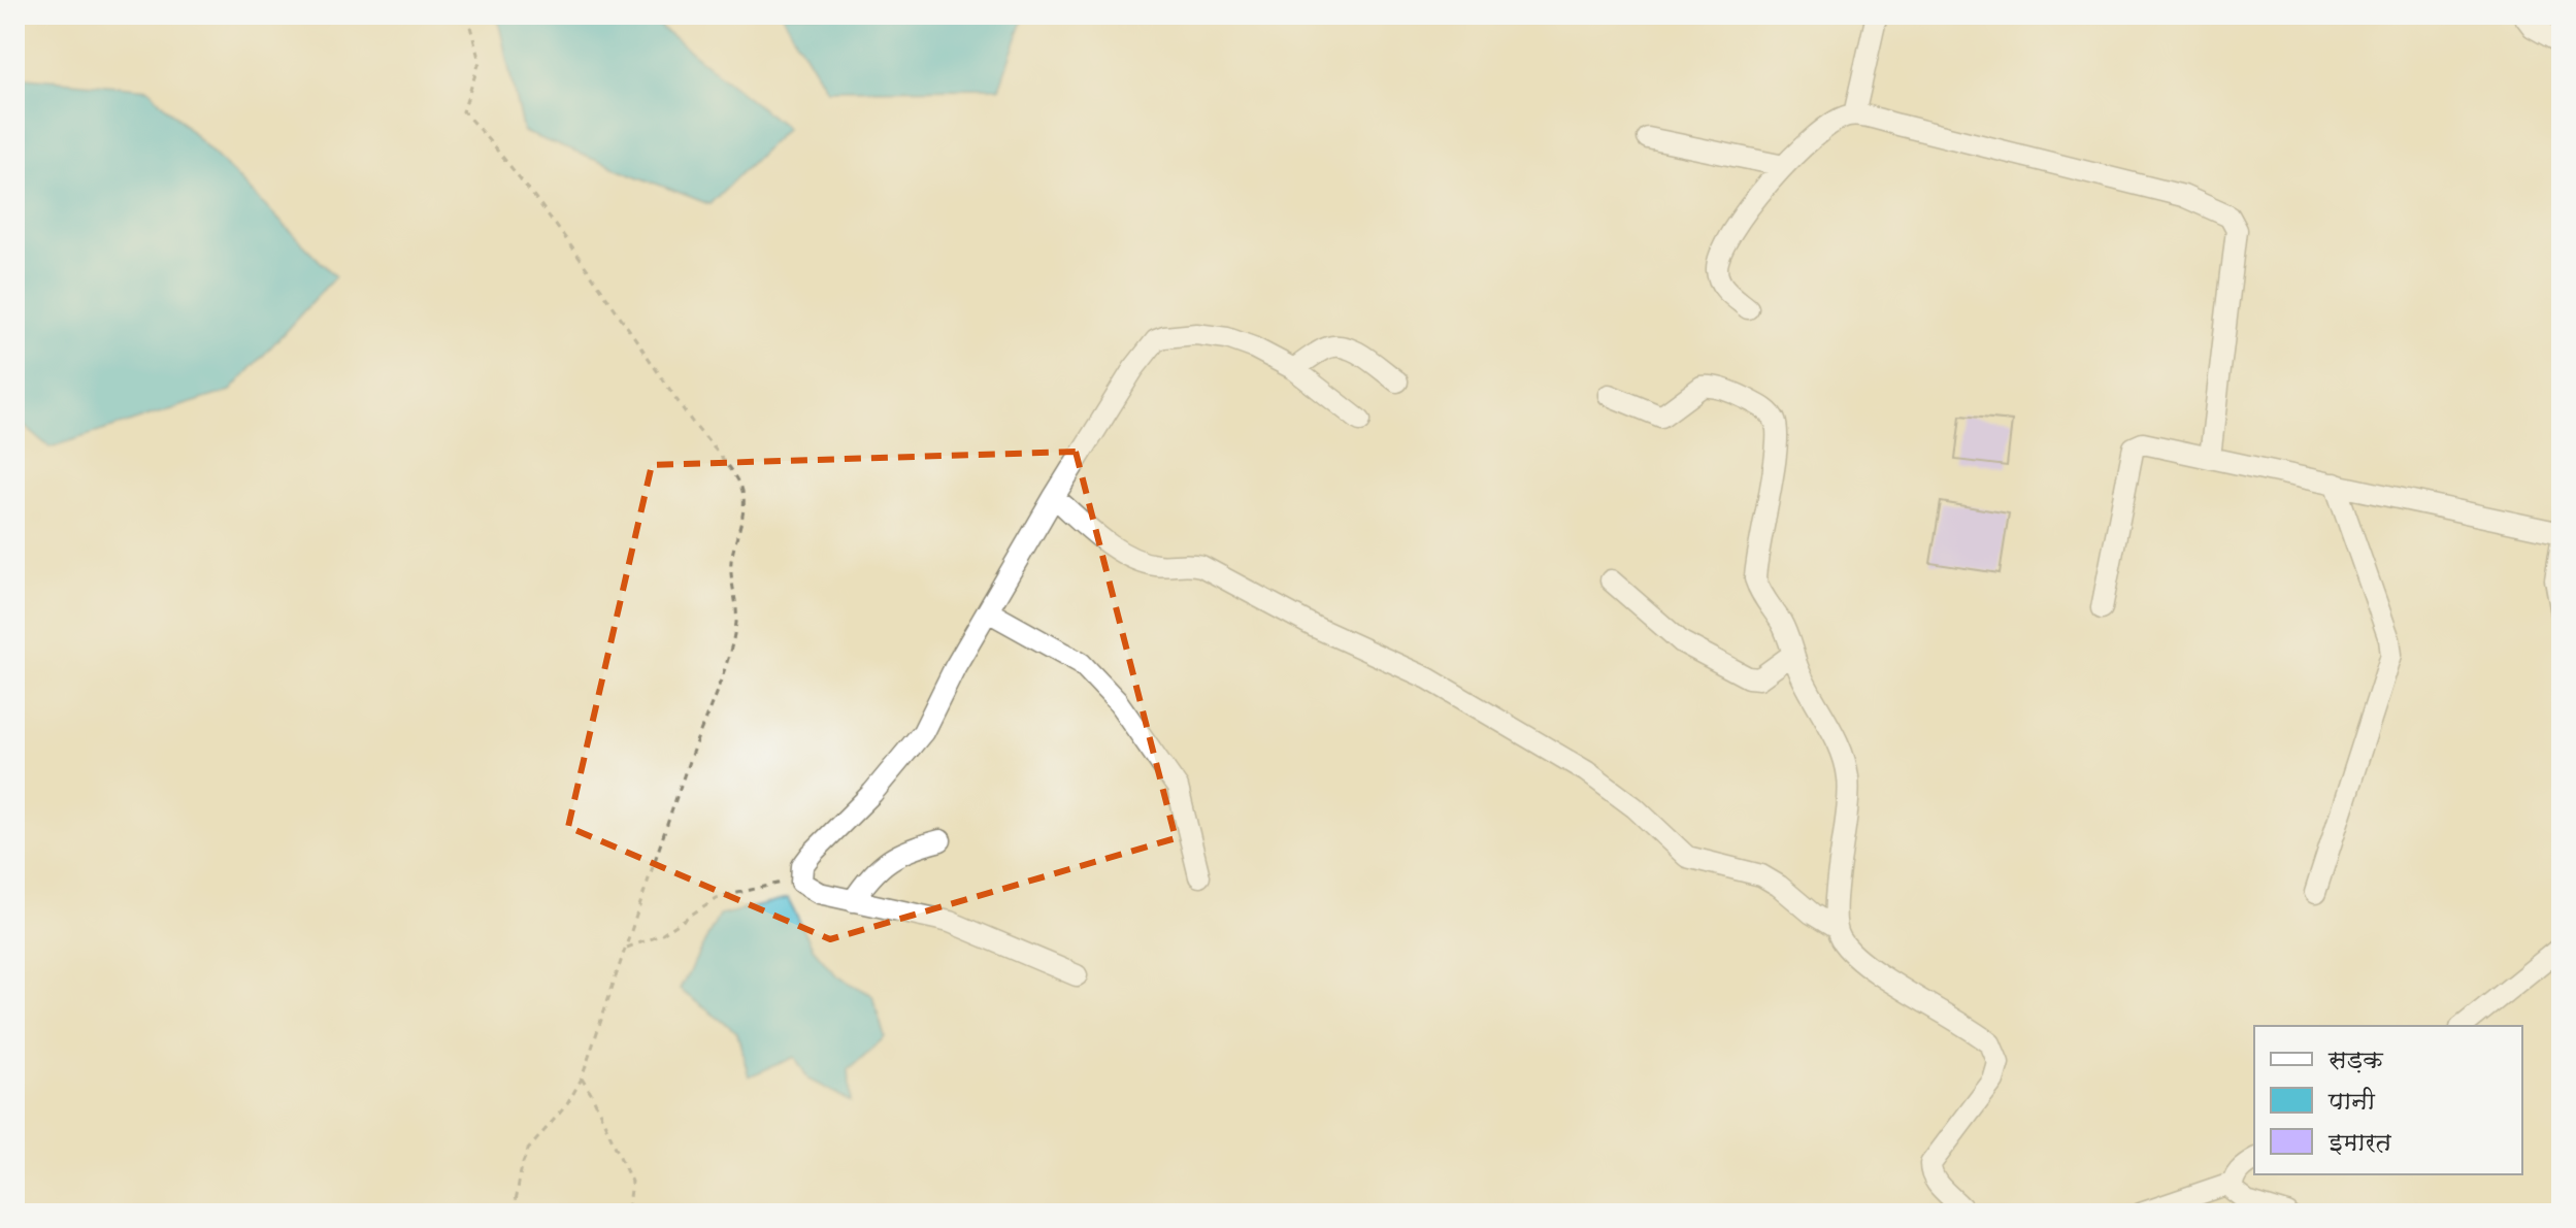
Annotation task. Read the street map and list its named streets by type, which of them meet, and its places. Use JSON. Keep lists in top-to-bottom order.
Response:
{
  "legend": ["सड़क", "पानी", "इमारत"]
}
